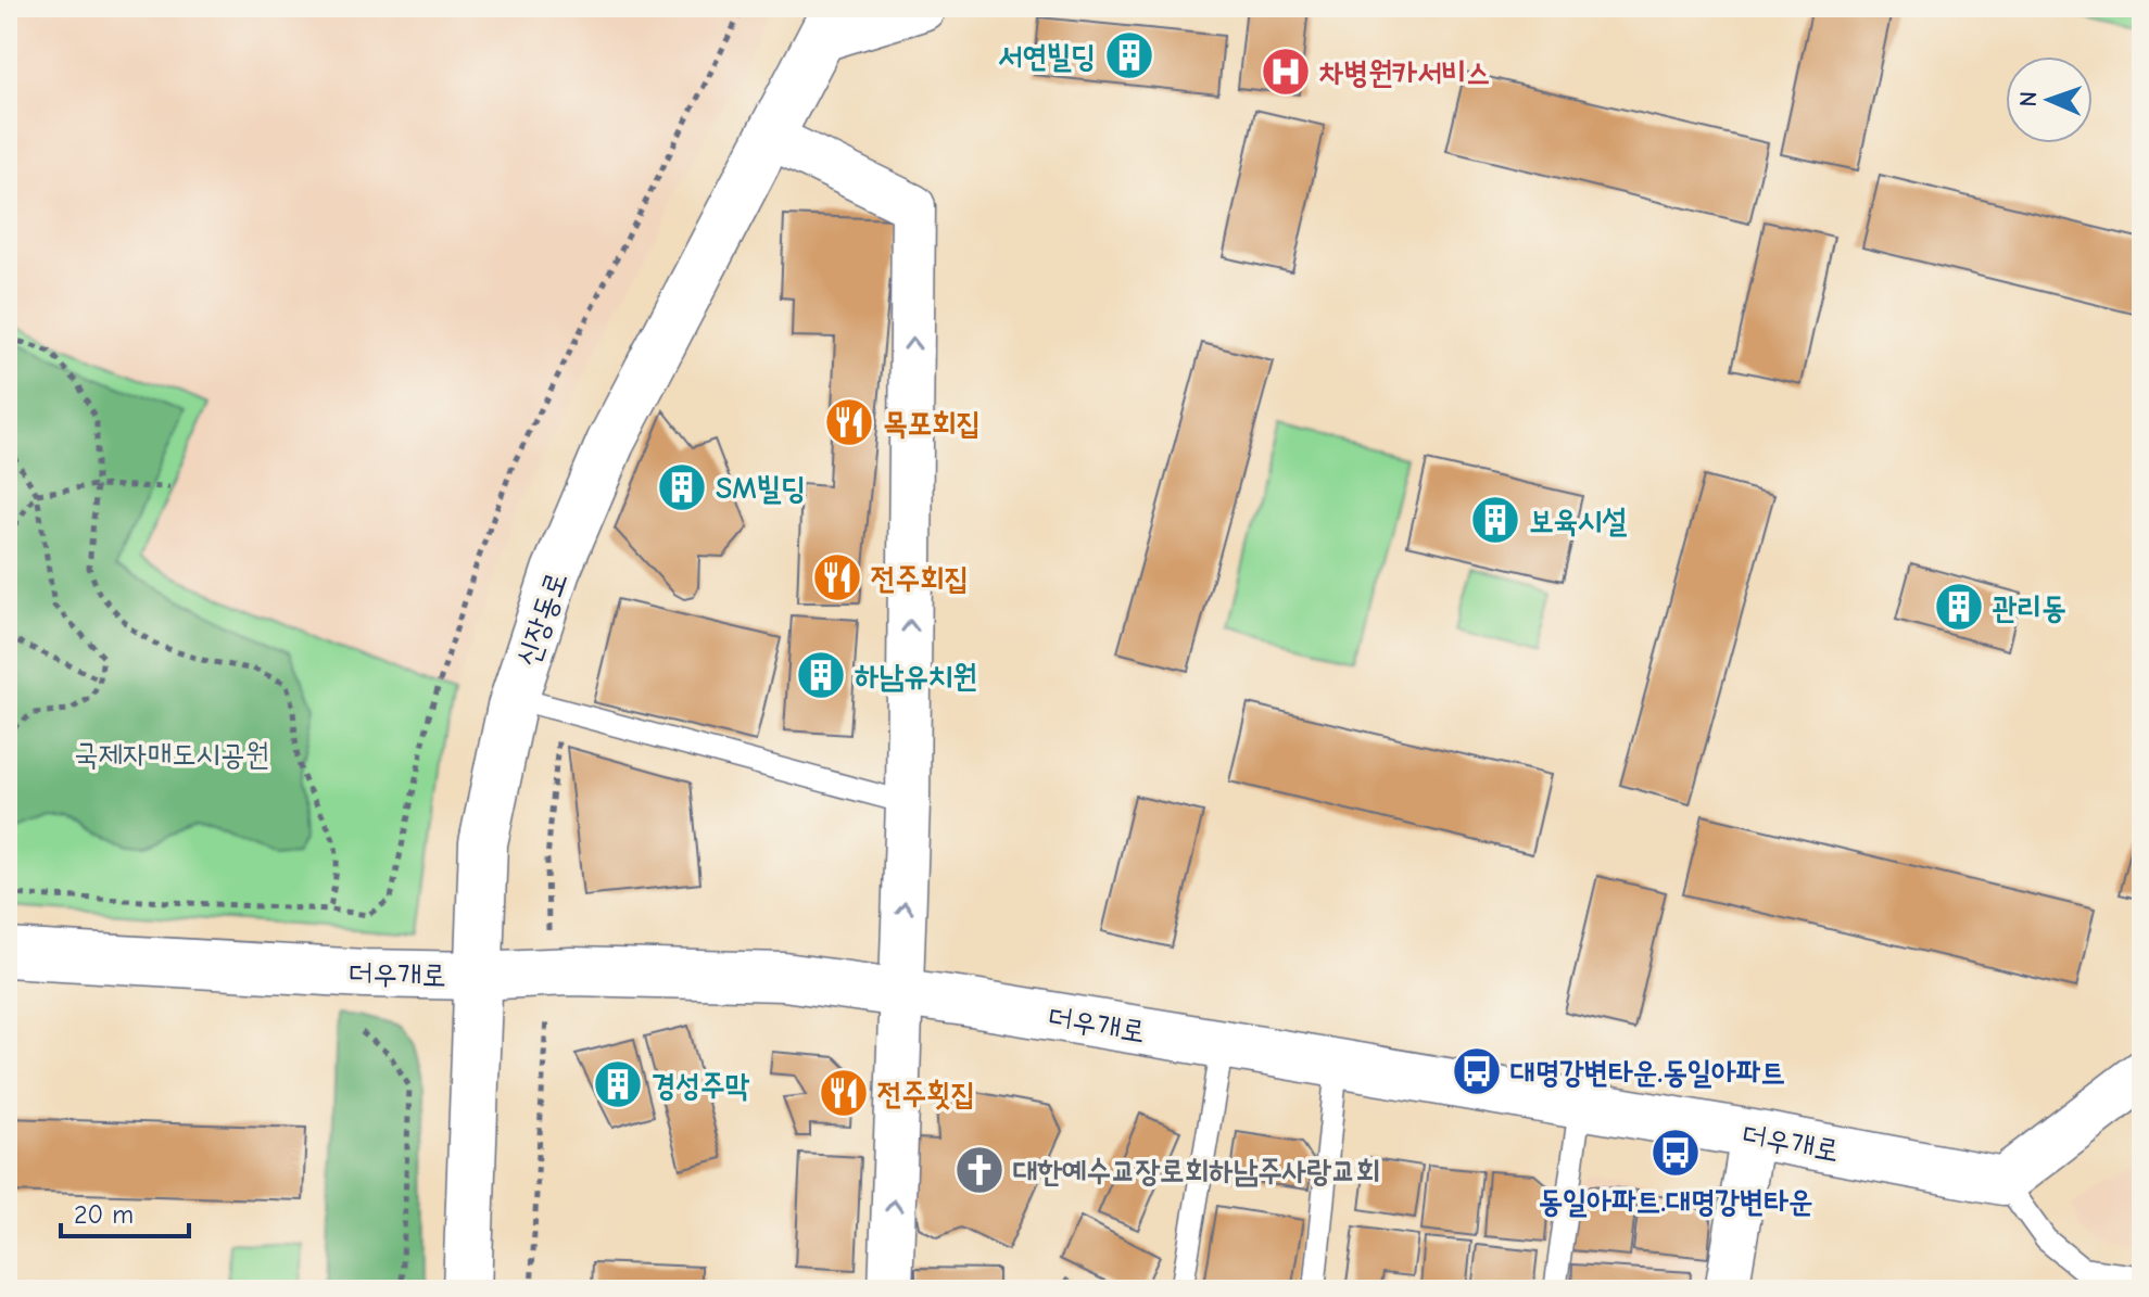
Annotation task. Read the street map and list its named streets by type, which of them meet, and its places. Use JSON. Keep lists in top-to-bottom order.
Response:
{
  "streets": {
    "street": ["신장동로", "더우개로"]
  },
  "crossings": [
    ["신장동로", "더우개로"]
  ],
  "parks": ["국제자매도시공원"],
  "places": {
    "building": [
      "서연빌딩",
      "SM빌딩",
      "보육시설",
      "관리동",
      "하남유치원",
      "경성주막"
    ],
    "hospital": ["차병원카서비스"],
    "restaurant": ["목포회집", "전주회집", "전주횟집"],
    "bus stop": ["대명강변타운.동일아파트", "동일아파트.대명강변타운"],
    "church": ["대한예수교장로회하남주사랑교회"]
  },
  "scale_bar": "20 m",
  "north": "left"
}
